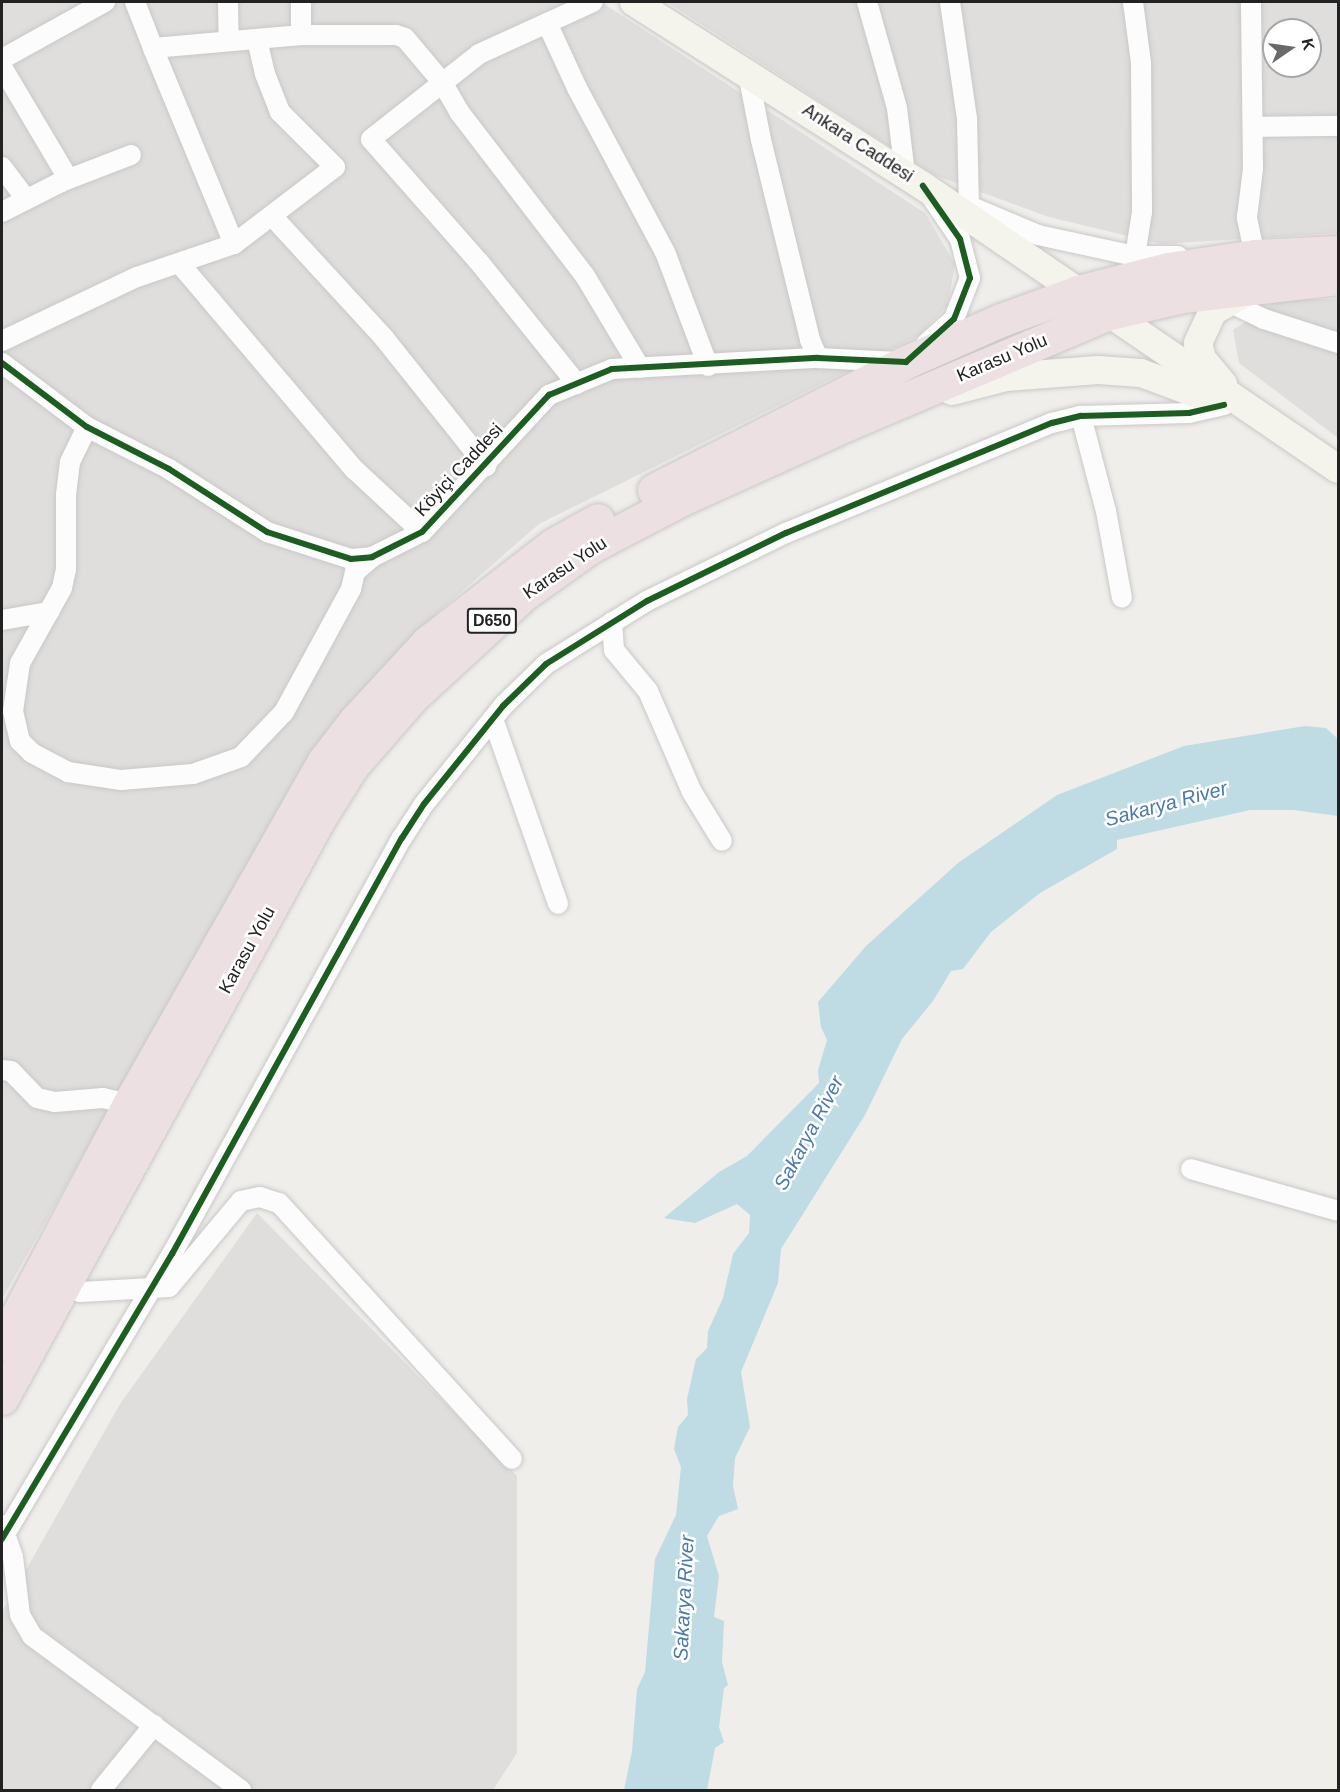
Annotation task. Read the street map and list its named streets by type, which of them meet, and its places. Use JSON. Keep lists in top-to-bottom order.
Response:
{
  "streets": {
    "highway": ["Karasu Yolu", "D650"],
    "main road": ["Ankara Caddesi"],
    "street": ["Köyiçi Caddesi"]
  },
  "crossings": [
    ["Ankara Caddesi", "Karasu Yolu"],
    ["Karasu Yolu", "Köyiçi Caddesi"]
  ],
  "water": ["Sakarya River"],
  "north": "right"
}
